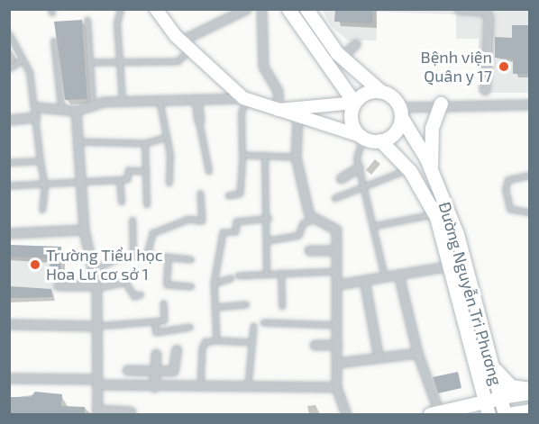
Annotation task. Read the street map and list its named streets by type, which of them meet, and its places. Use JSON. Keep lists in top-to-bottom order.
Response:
{
  "streets": {
    "main road": ["Đường Nguyễn Tri Phương"]
  },
  "places": ["Bệnh viện Quân y 17", "Trường Tiểu học Hoa Lư cơ sở 1"]
}
